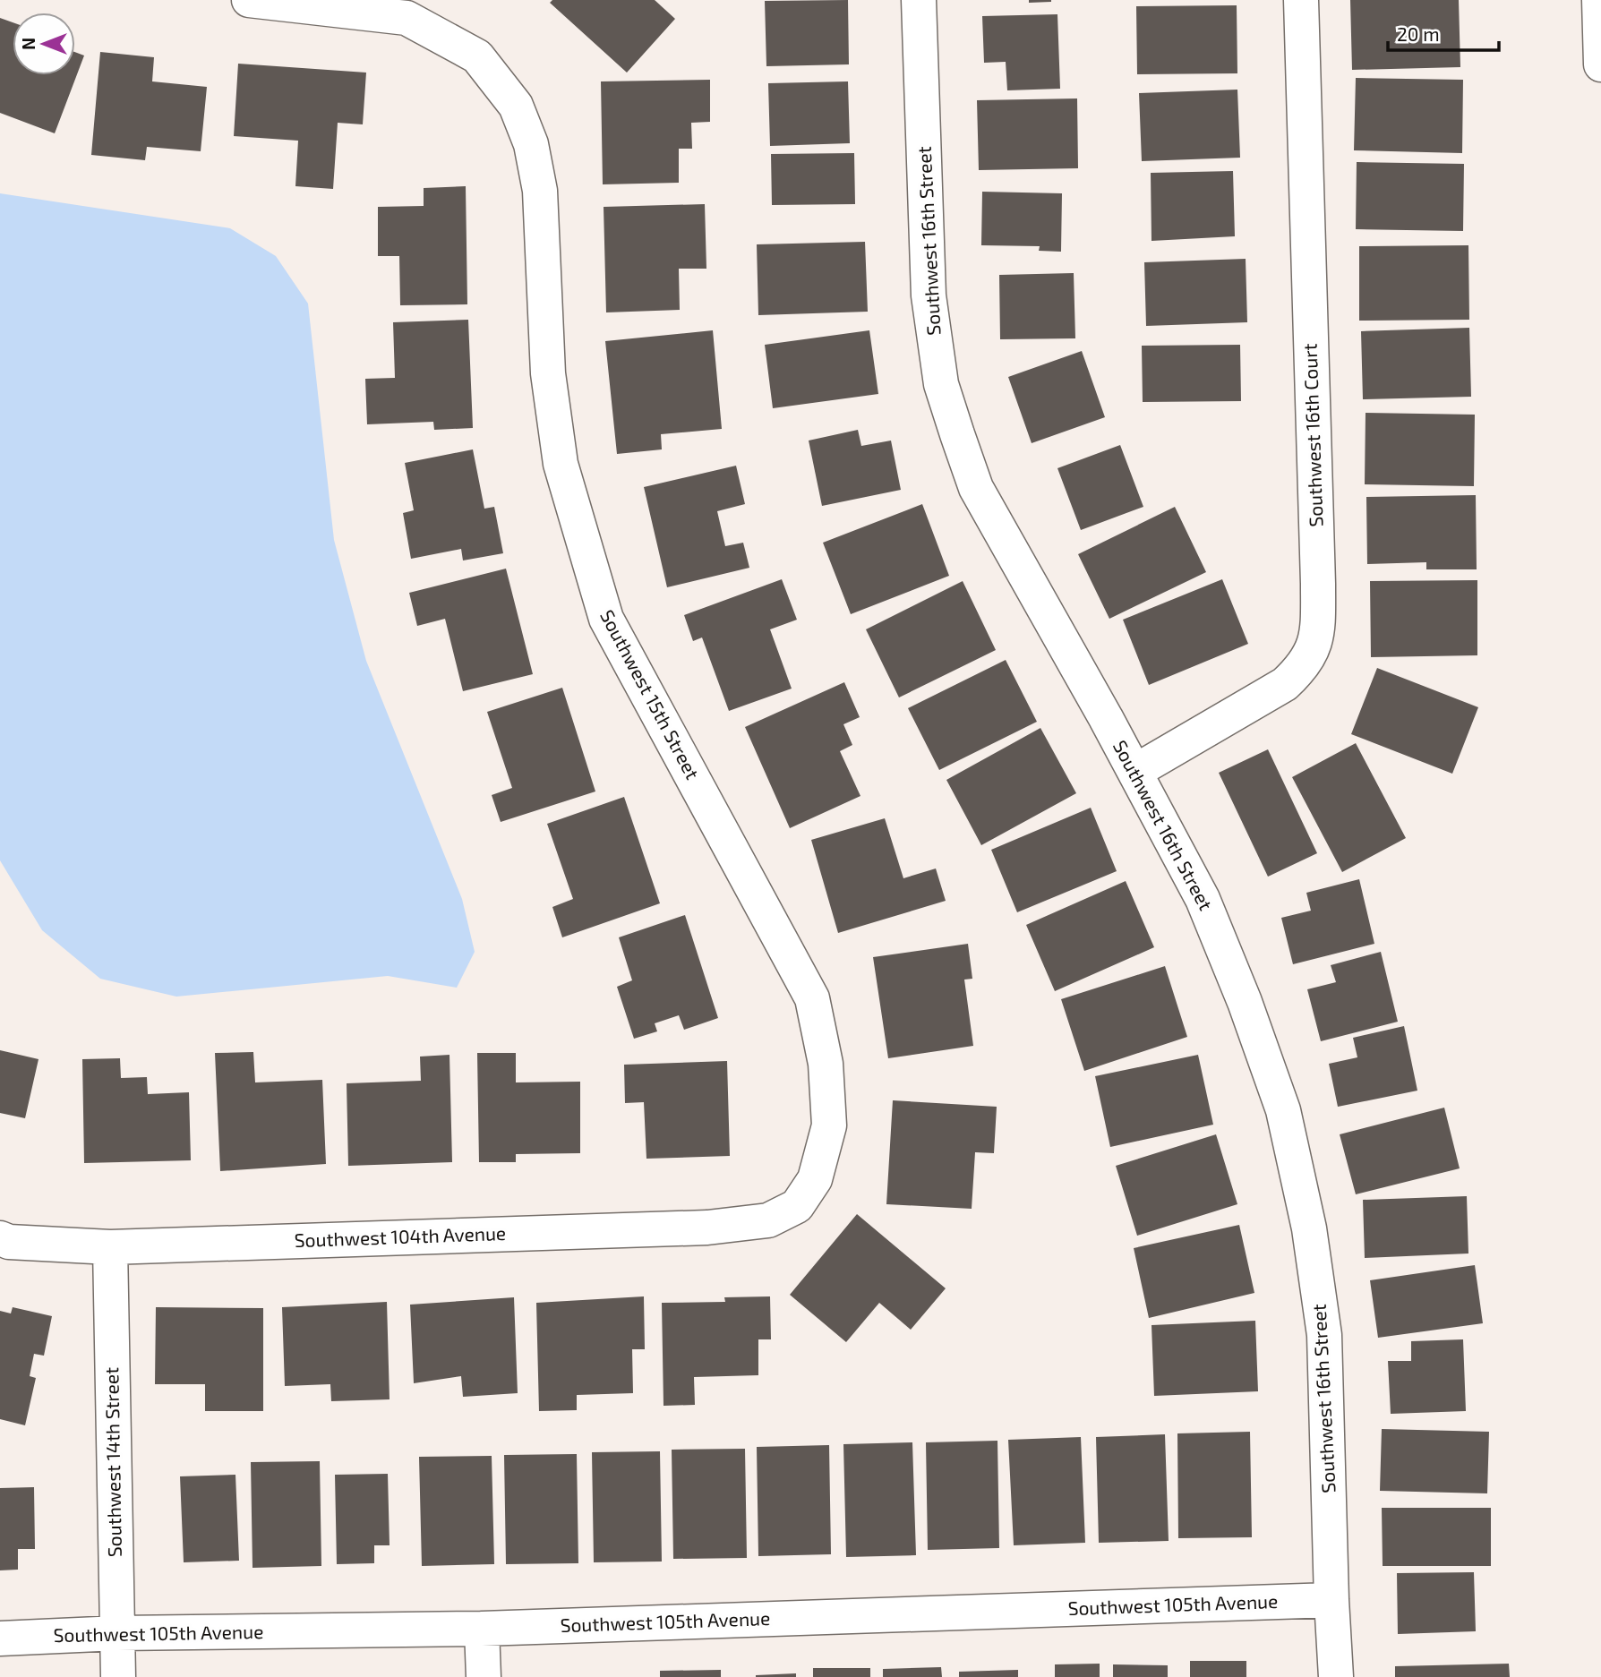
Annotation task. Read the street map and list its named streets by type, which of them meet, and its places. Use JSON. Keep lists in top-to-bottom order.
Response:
{
  "streets": {
    "street": [
      "Southwest 16th Street",
      "Southwest 16th Court",
      "Southwest 15th Street",
      "Southwest 104th Avenue",
      "Southwest 14th Street",
      "Southwest 105th Avenue"
    ]
  },
  "crossings": [
    ["Southwest 16th Street", "Southwest 16th Court"],
    ["Southwest 16th Street", "Southwest 105th Avenue"],
    ["Southwest 15th Street", "Southwest 104th Avenue"],
    ["Southwest 104th Avenue", "Southwest 14th Street"],
    ["Southwest 14th Street", "Southwest 105th Avenue"]
  ],
  "scale_bar": "20 m",
  "north": "left"
}
